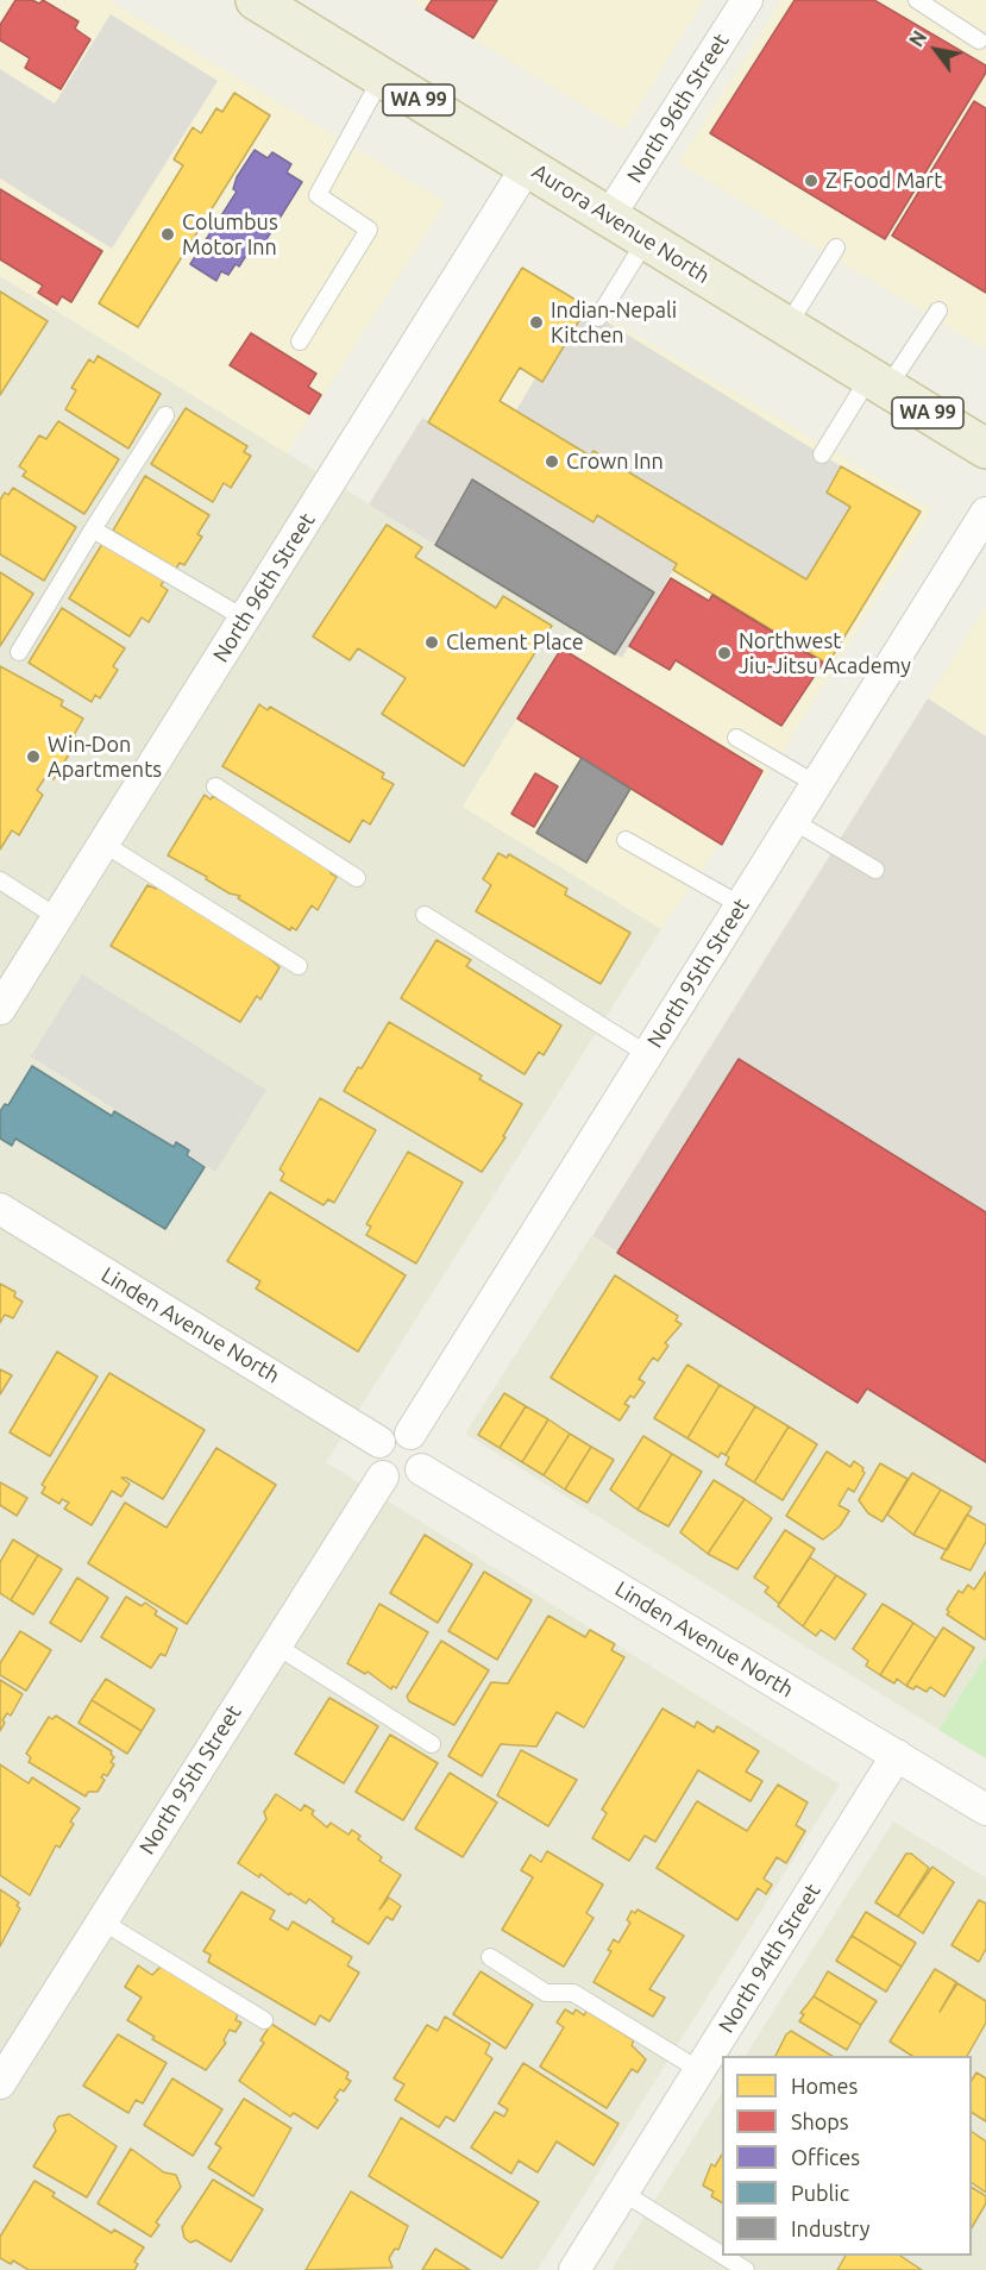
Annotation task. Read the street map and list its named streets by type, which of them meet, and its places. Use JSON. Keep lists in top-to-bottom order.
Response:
{
  "streets": {
    "highway": ["WA 99", "Aurora Avenue North"],
    "street": [
      "North 96th Street",
      "North 95th Street",
      "Linden Avenue North",
      "North 94th Street"
    ]
  },
  "crossings": [
    ["North 96th Street", "Aurora Avenue North"],
    ["North 95th Street", "Linden Avenue North"],
    ["Linden Avenue North", "North 94th Street"]
  ],
  "places": [
    "Z Food Mart",
    "Columbus Motor Inn",
    "Indian-Nepali Kitchen",
    "Crown Inn",
    "Clement Place",
    "Northwest Jiu-Jitsu Academy",
    "Win-Don Apartments"
  ],
  "legend": [
    "Homes",
    "Shops",
    "Offices",
    "Public",
    "Industry"
  ],
  "north": "top left"
}
